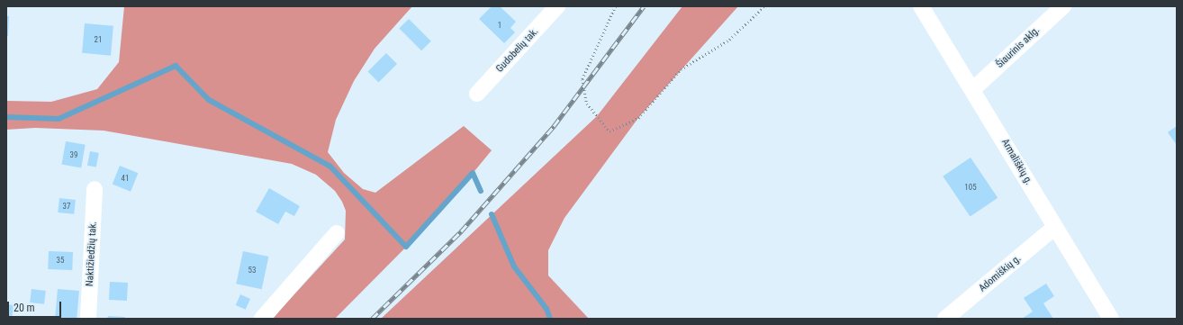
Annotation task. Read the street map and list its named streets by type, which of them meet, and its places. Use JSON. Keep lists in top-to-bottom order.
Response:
{
  "streets": {
    "street": [
      "Šiaurinis aklg.",
      "Gudobelių tak.",
      "Armališkių g.",
      "Naktižiedžių tak.",
      "Adomiškių g."
    ]
  },
  "crossings": [
    ["Šiaurinis aklg.", "Armališkių g."],
    ["Armališkių g.", "Adomiškių g."]
  ],
  "house_numbers": [
    "1",
    "21",
    "39",
    "41",
    "105",
    "37",
    "35",
    "53"
  ],
  "scale_bar": "20 m"
}
